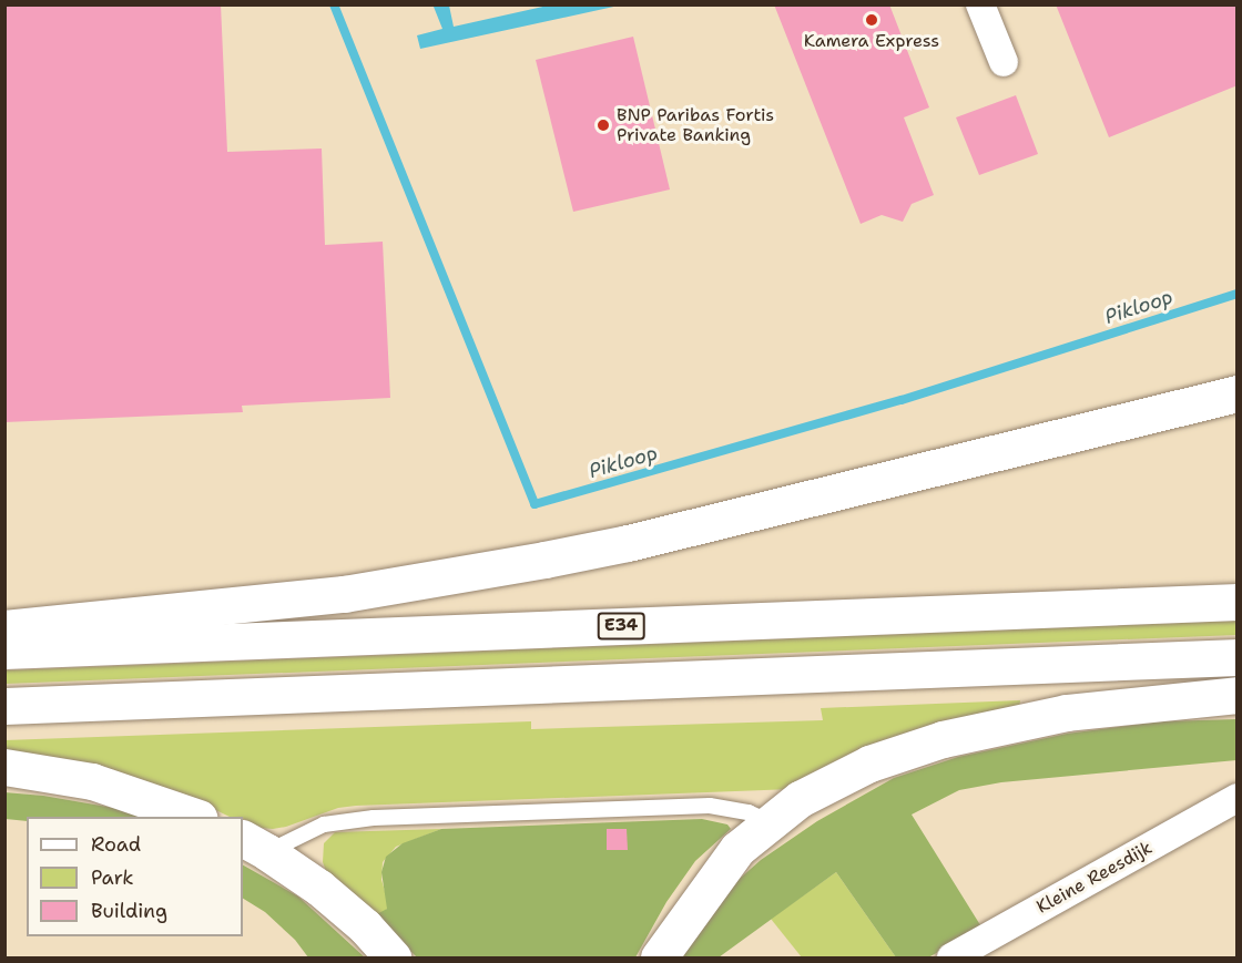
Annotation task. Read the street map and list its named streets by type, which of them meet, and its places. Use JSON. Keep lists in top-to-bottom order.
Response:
{
  "streets": {
    "highway": ["E34"],
    "street": ["Kleine Reesdijk"]
  },
  "water": ["Pikloop"],
  "places": ["Kamera Express", "BNP Paribas Fortis Private Banking"],
  "legend": ["Road", "Park", "Building"]
}
